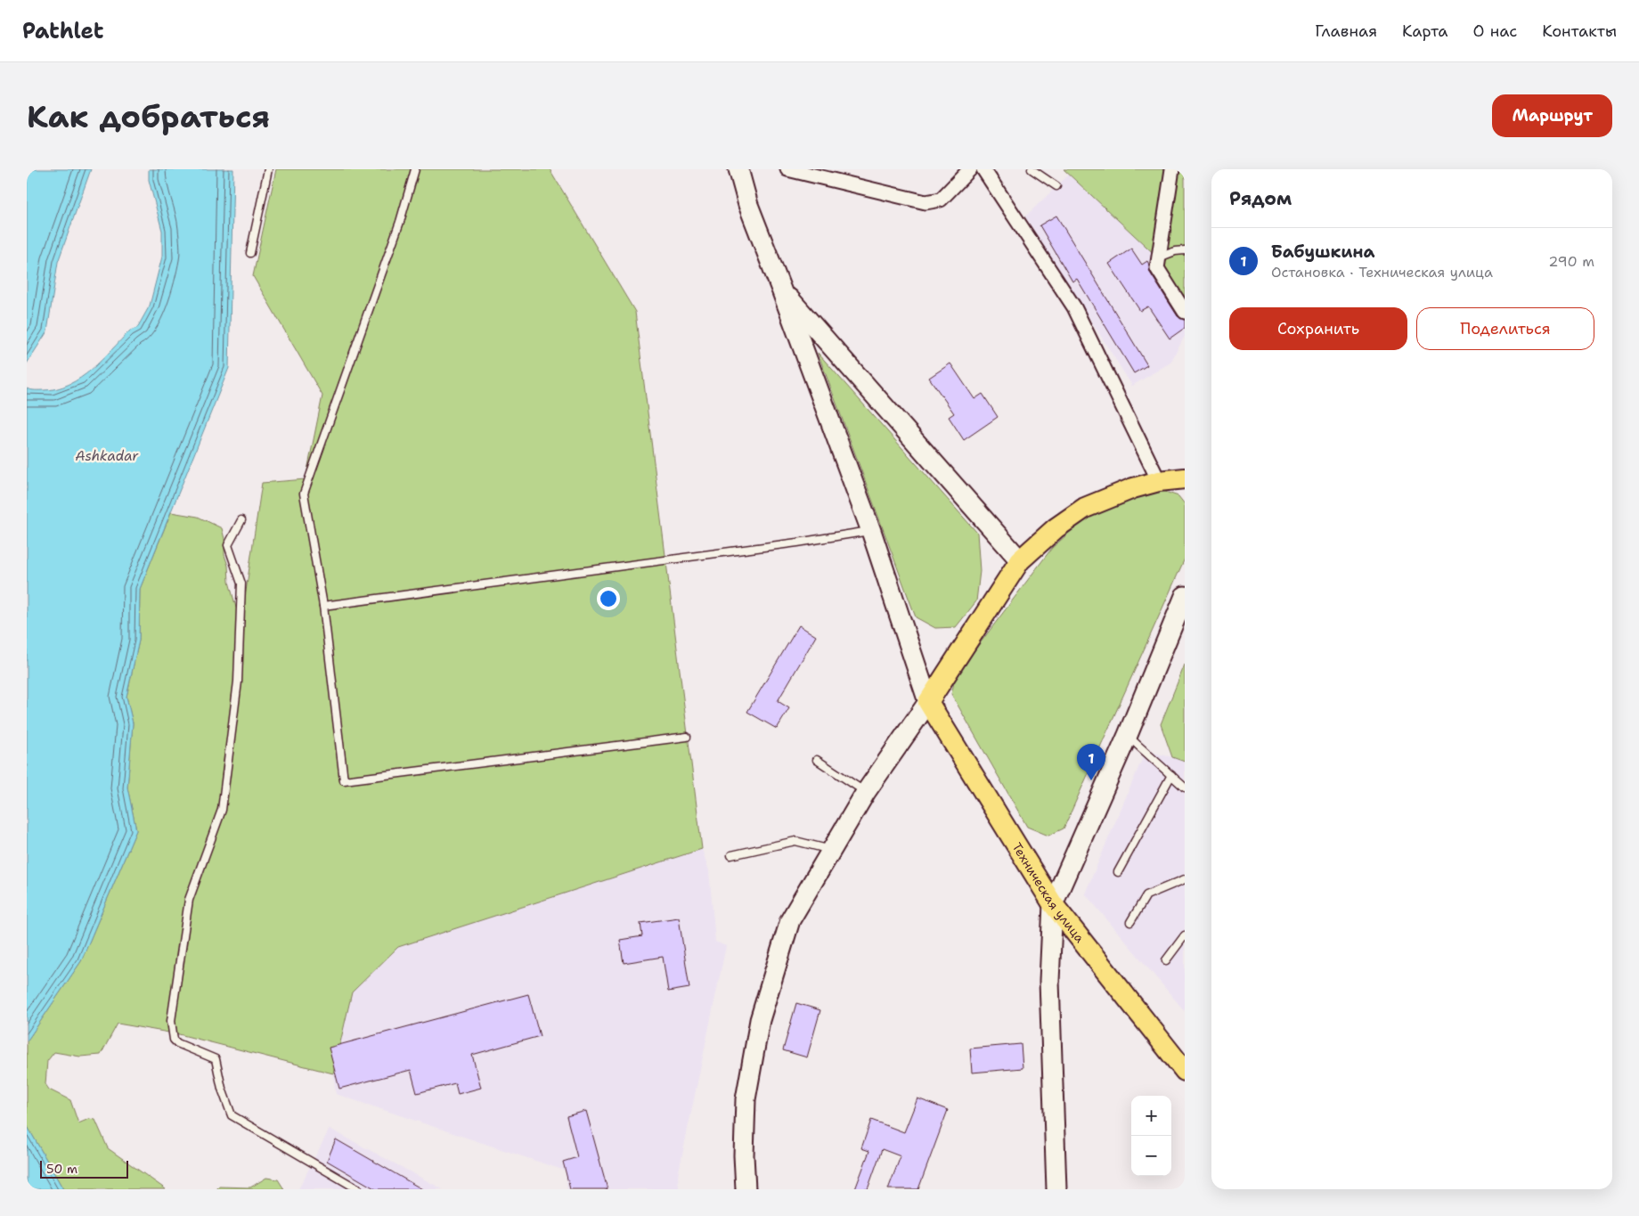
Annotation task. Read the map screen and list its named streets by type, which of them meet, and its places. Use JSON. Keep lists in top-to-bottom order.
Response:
{
  "streets": {
    "main road": ["Техническая улица"]
  },
  "water": ["Ashkadar"],
  "scale_bar": "50 m",
  "page": {
    "header": "Pathlet",
    "nav": [
      "Главная",
      "Карта",
      "О нас",
      "Контакты"
    ],
    "buttons": [
      "Маршрут",
      ["Сохранить", "Поделиться"]
    ],
    "title": "Как добраться",
    "heading": "Рядом",
    "list": [
      {
        "mark": "1",
        "name": "Бабушкина",
        "note": "Остановка · Техническая улица",
        "value": "290 m"
      }
    ],
    "pins": "1",
    "map_buttons": ["+", "−"],
    "scale": "50 m"
  }
}
